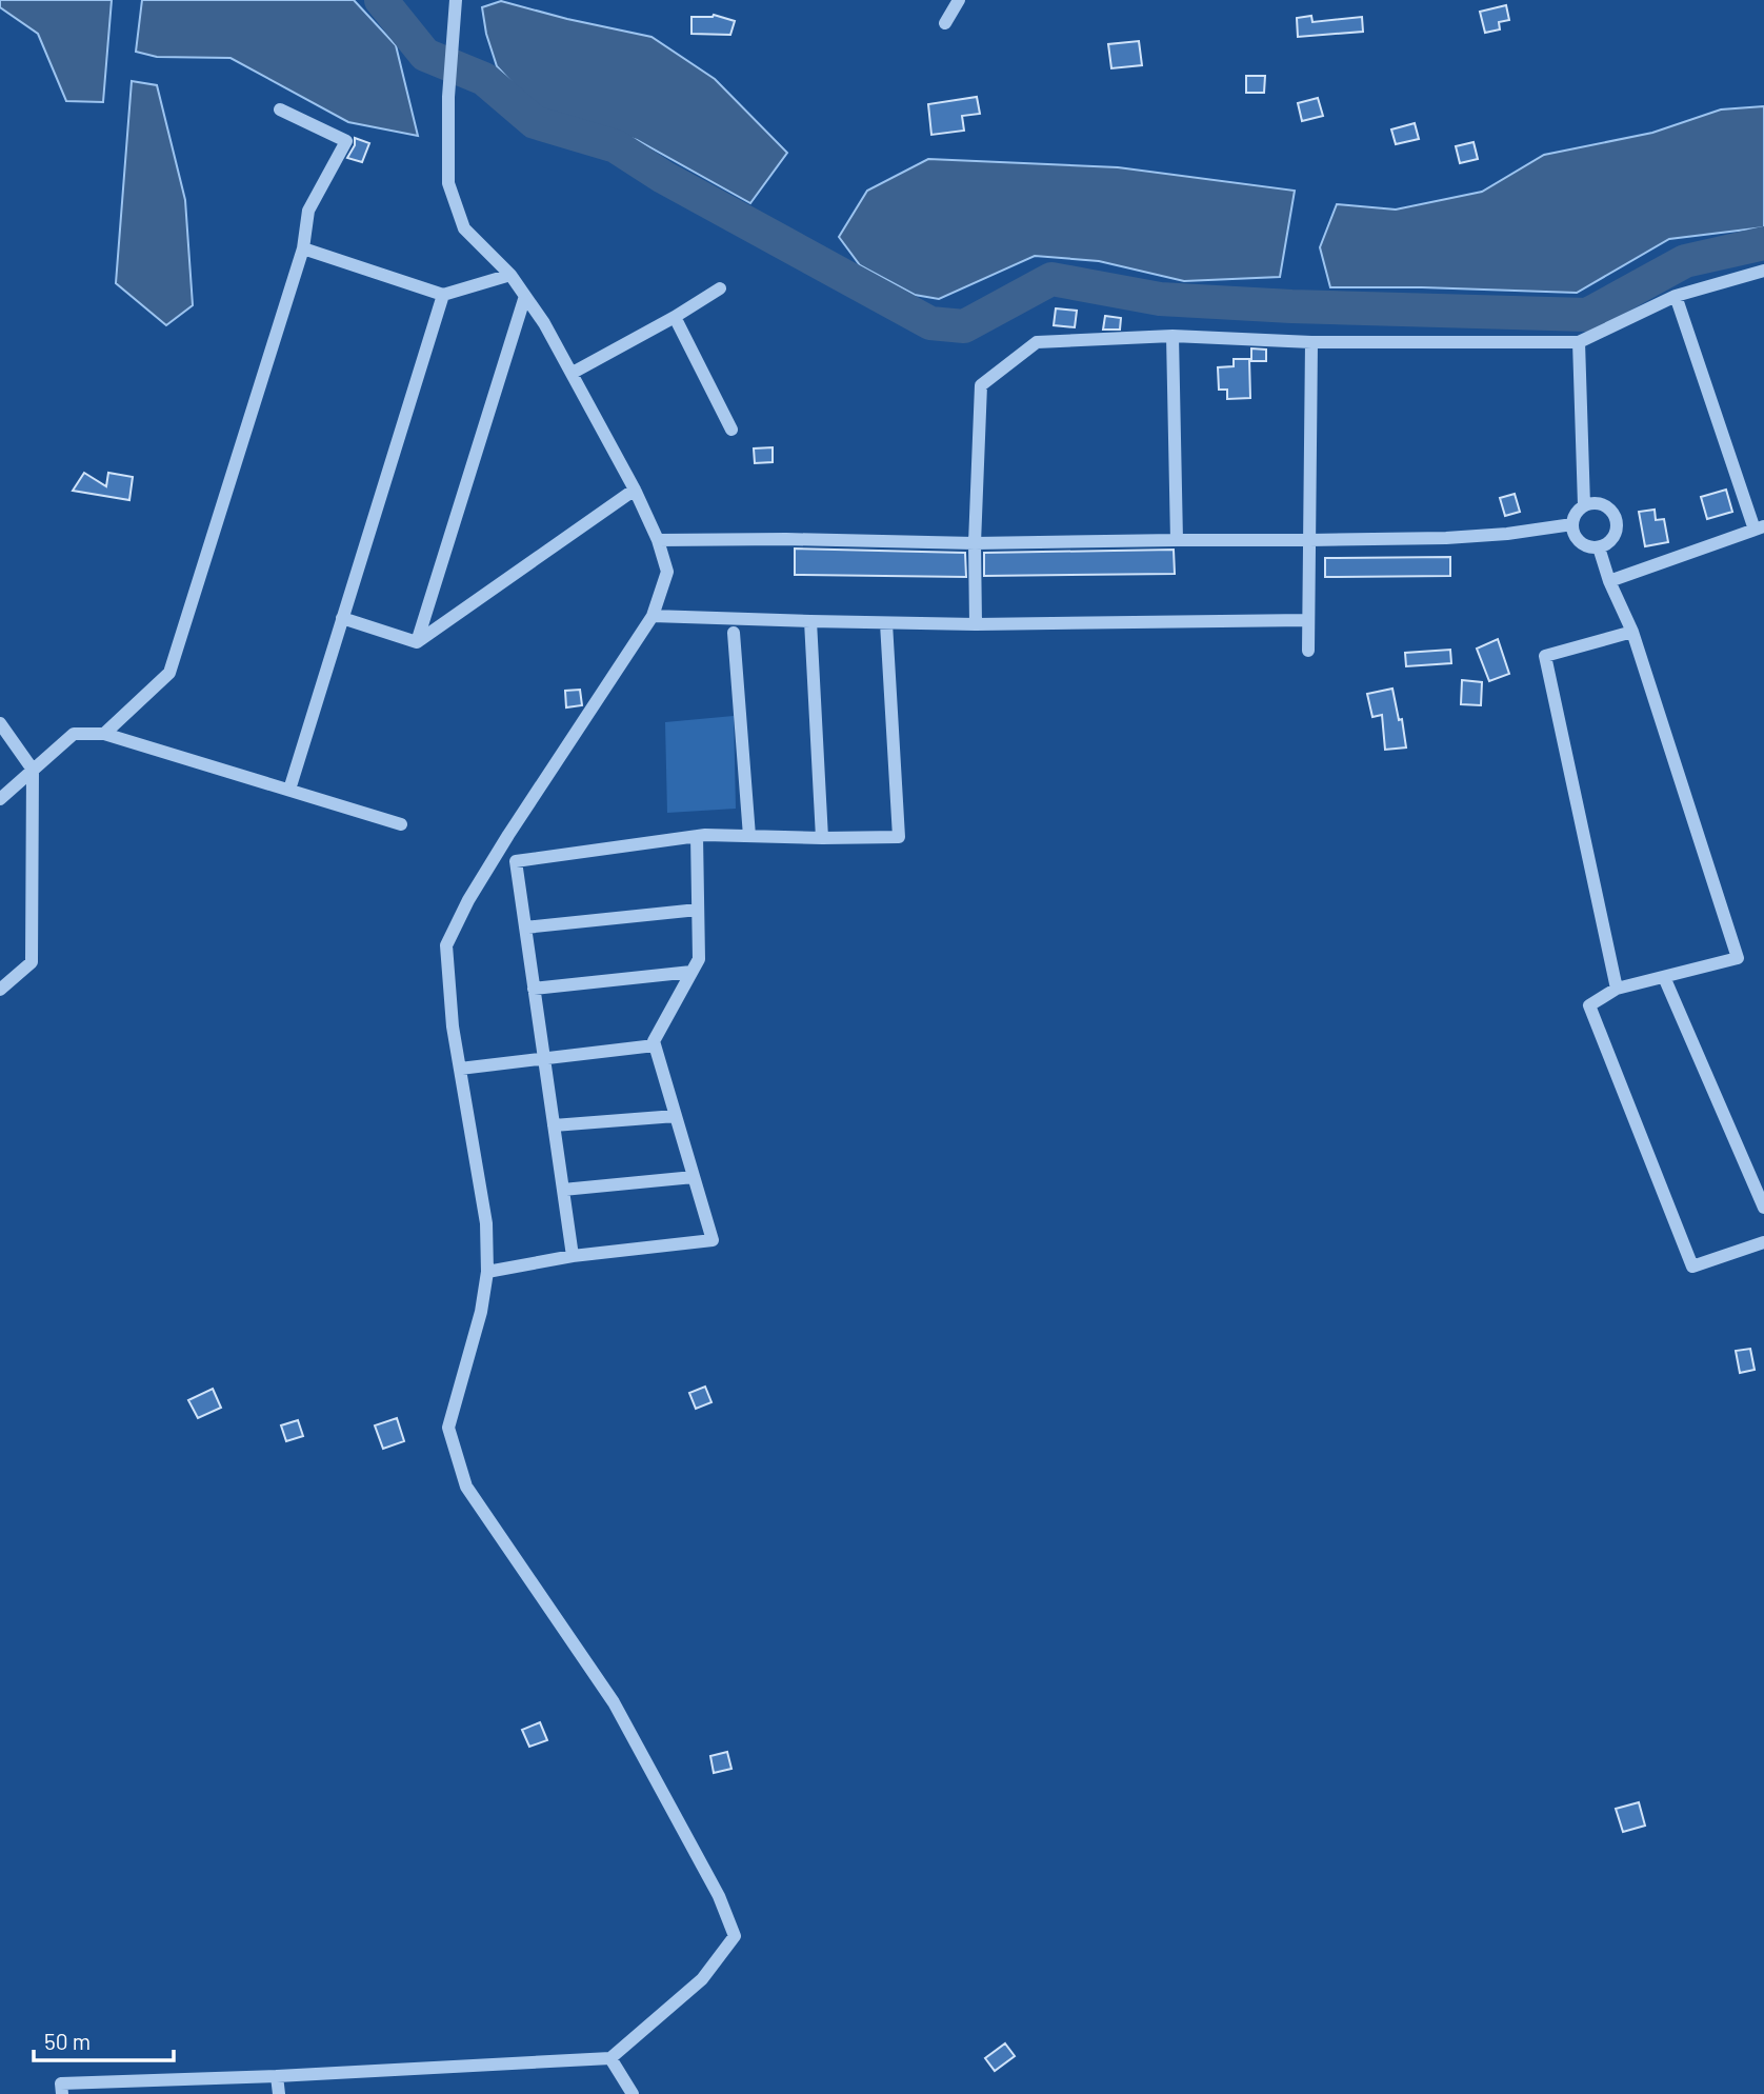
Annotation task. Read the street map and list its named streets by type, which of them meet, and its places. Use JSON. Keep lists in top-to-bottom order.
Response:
{
  "scale_bar": "50 m"
}
